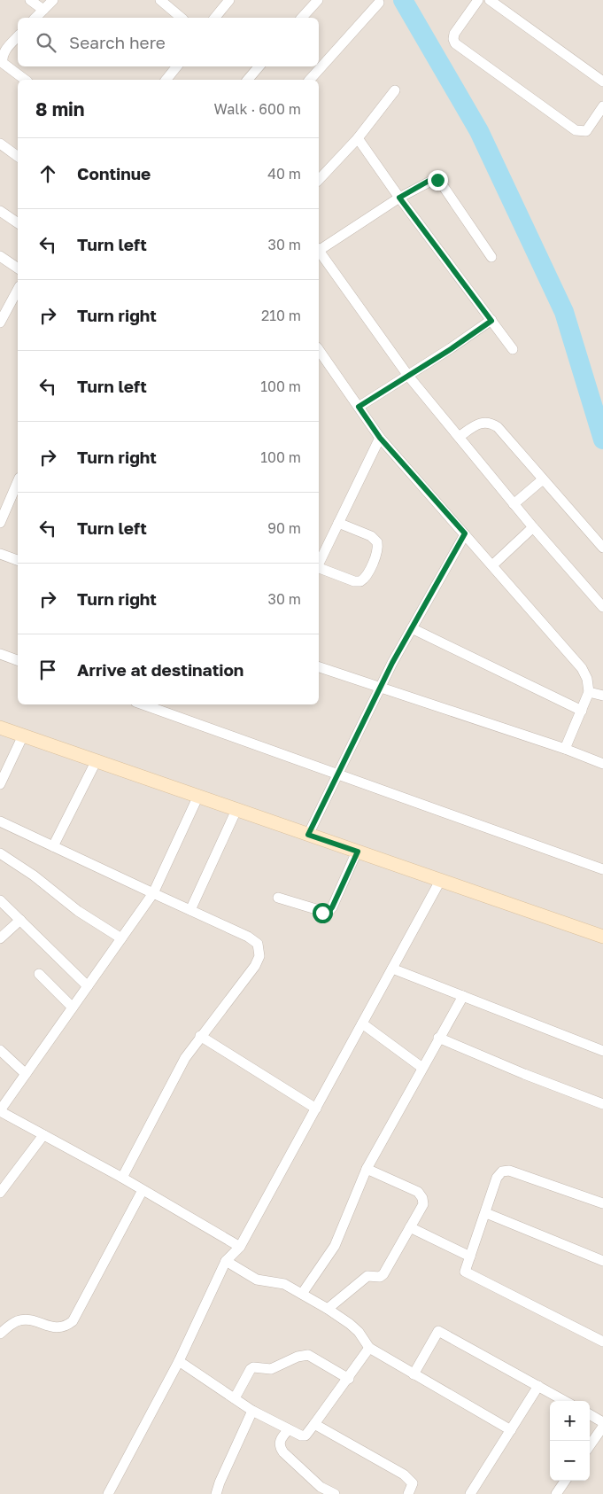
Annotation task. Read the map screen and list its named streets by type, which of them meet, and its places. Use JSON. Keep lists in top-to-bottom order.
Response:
{
  "page": {
    "search": "Search here",
    "heading": ["8 min", "Walk · 600 m"],
    "list": [
      ["Continue", "40 m"],
      ["Turn left", "30 m"],
      ["Turn right", "210 m"],
      ["Turn left", "100 m"],
      ["Turn right", "100 m"],
      ["Turn left", "90 m"],
      ["Turn right", "30 m"],
      "Arrive at destination"
    ],
    "map_buttons": ["+", "−"]
  }
}
